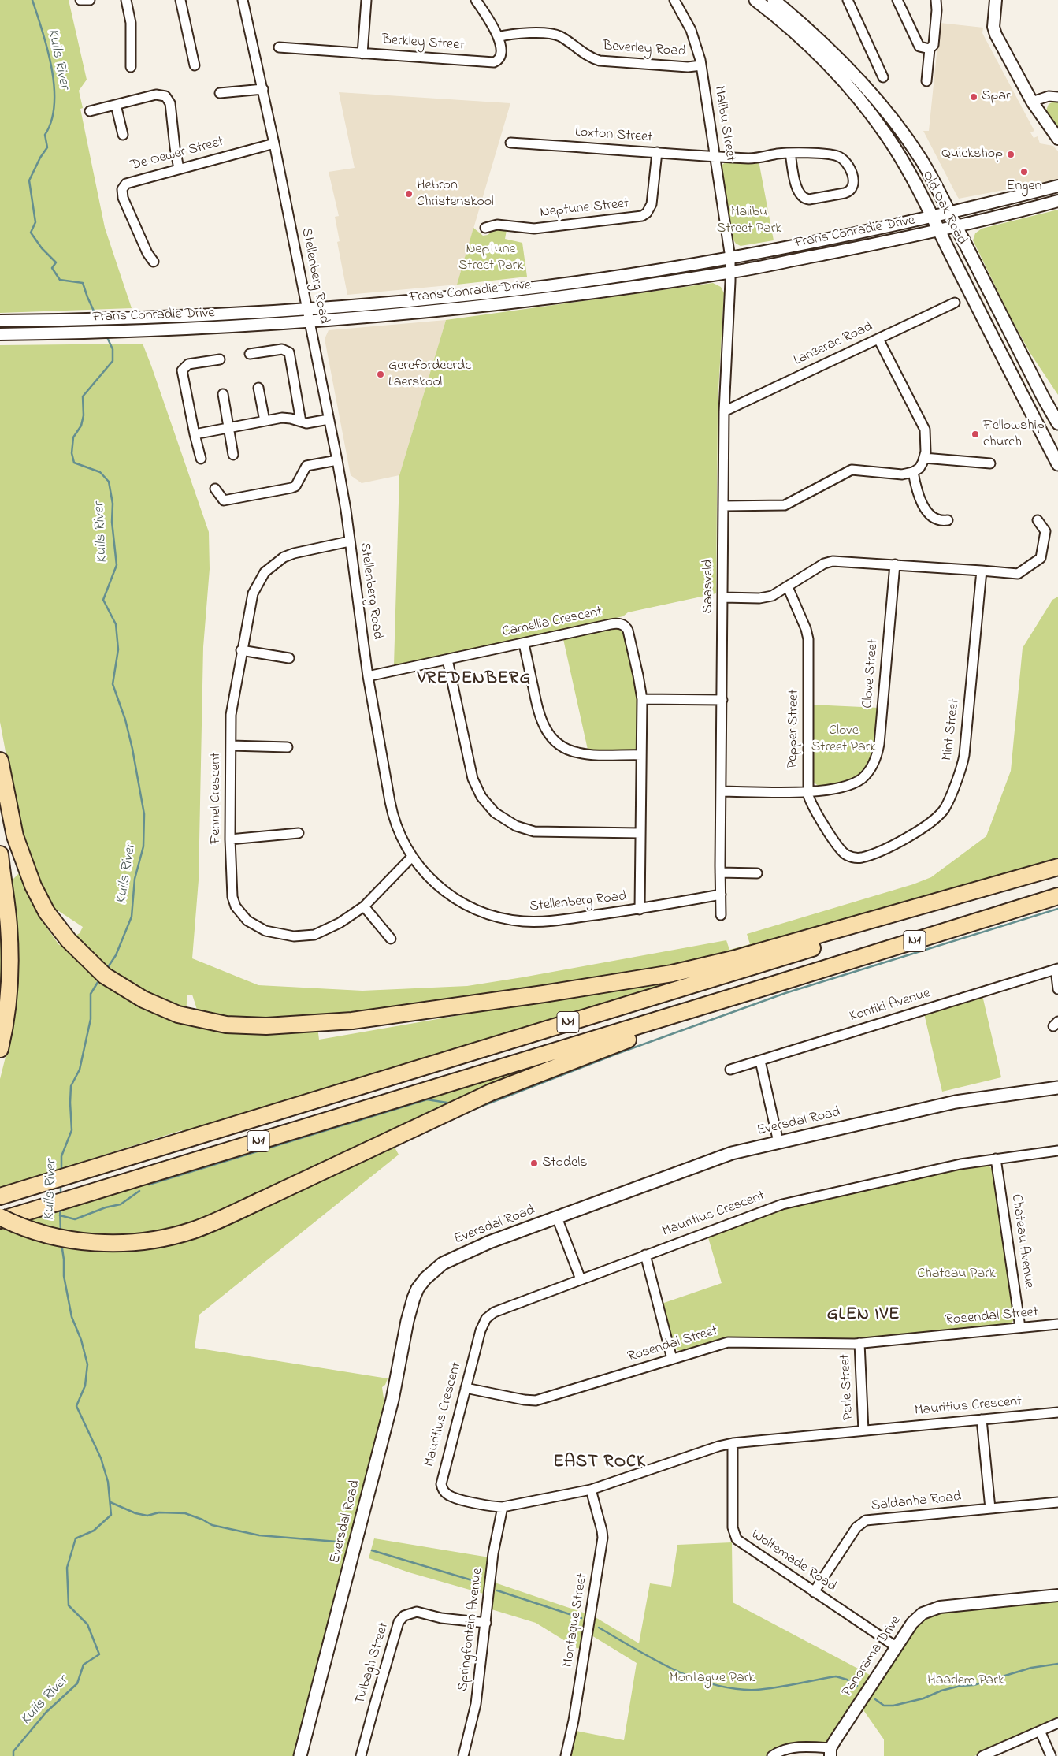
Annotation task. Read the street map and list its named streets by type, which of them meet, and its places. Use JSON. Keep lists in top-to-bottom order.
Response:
{
  "streets": {
    "highway": ["N1"],
    "main road": ["Old Oak Road", "Eversdal Road"],
    "street": [
      "Berkley Street",
      "Beverley Road",
      "Malibu Street",
      "Loxton Street",
      "De Oewer Street",
      "Neptune Street",
      "Frans Conradie Drive",
      "Stellenberg Road",
      "Lanzerac Road",
      "Saasveld",
      "Camellia Crescent",
      "Clove Street",
      "Pepper Street",
      "Mint Street",
      "Fennel Crescent",
      "Kontiki Avenue",
      "Mauritius Crescent",
      "Chateau Avenue",
      "Rosendal Street",
      "Perle Street",
      "Saldanha Road",
      "Woltemade Road",
      "Montaque Street",
      "Springfontein Avenue",
      "Panorama Drive",
      "Tulbagh Street"
    ]
  },
  "crossings": [
    ["Berkley Street", "Beverley Road"],
    ["Beverley Road", "Malibu Street"],
    ["Malibu Street", "Loxton Street"],
    ["Malibu Street", "Frans Conradie Drive"],
    ["Malibu Street", "Saasveld"],
    ["Loxton Street", "Neptune Street"],
    ["De Oewer Street", "Stellenberg Road"],
    ["Old Oak Road", "Frans Conradie Drive"],
    ["Frans Conradie Drive", "Stellenberg Road"],
    ["Frans Conradie Drive", "Saasveld"],
    ["Stellenberg Road", "Saasveld"],
    ["Stellenberg Road", "Camellia Crescent"],
    ["Stellenberg Road", "Fennel Crescent"],
    ["Lanzerac Road", "Saasveld"],
    ["Saasveld", "Clove Street"],
    ["Clove Street", "Pepper Street"],
    ["Pepper Street", "Mint Street"],
    ["Mauritius Crescent", "Chateau Avenue"],
    ["Mauritius Crescent", "Rosendal Street"],
    ["Mauritius Crescent", "Perle Street"],
    ["Mauritius Crescent", "Woltemade Road"],
    ["Mauritius Crescent", "Montaque Street"],
    ["Mauritius Crescent", "Springfontein Avenue"],
    ["Chateau Avenue", "Rosendal Street"],
    ["Rosendal Street", "Perle Street"],
    ["Saldanha Road", "Woltemade Road"],
    ["Woltemade Road", "Panorama Drive"],
    ["Springfontein Avenue", "Tulbagh Street"]
  ],
  "districts": ["VREDENBERG", "GLEN IVE", "EAST ROCK"],
  "water": ["Kuils River"],
  "parks": [
    "Malibu Street Park",
    "Neptune Street Park",
    "Clove Street Park",
    "Chateau Park",
    "Montague Park",
    "Haarlem Park"
  ],
  "places": [
    "Spar",
    "Quickshop",
    "Engen",
    "Hebron Christenskool",
    "Gerefordeerde Laerskool",
    "Fellowship church",
    "Stodels"
  ]
}
